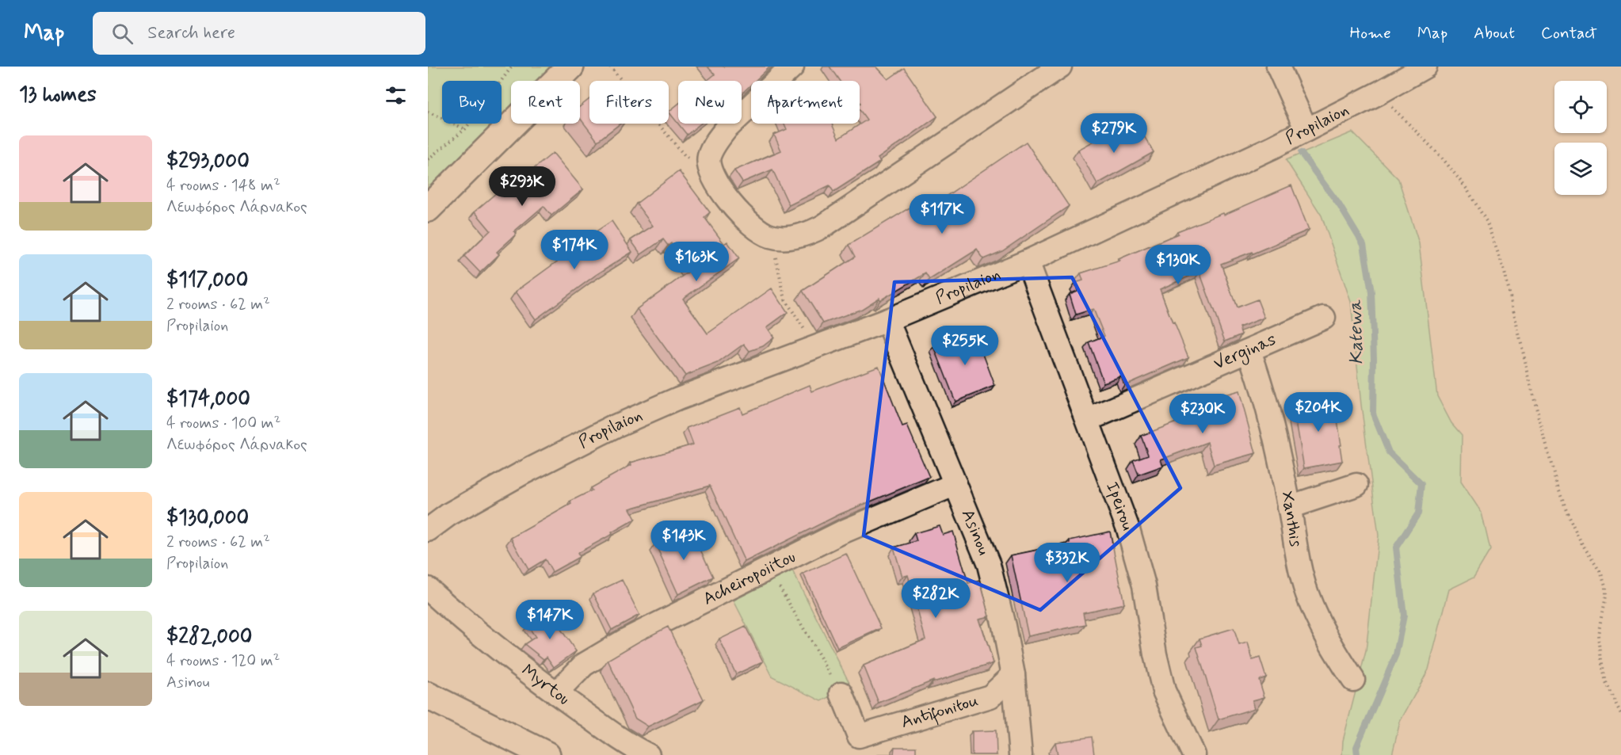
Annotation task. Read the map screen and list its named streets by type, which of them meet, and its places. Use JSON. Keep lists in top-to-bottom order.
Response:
{
  "streets": {
    "street": [
      "Propilaion",
      "Verginas",
      "Ipeirou",
      "Xanthis",
      "Asinou",
      "Acheiropoiitou",
      "Myrtou",
      "Antifonitou"
    ]
  },
  "crossings": [
    ["Propilaion", "Ipeirou"],
    ["Propilaion", "Asinou"],
    ["Verginas", "Ipeirou"],
    ["Verginas", "Xanthis"],
    ["Asinou", "Acheiropoiitou"],
    ["Asinou", "Antifonitou"],
    ["Acheiropoiitou", "Myrtou"]
  ],
  "water": ["Katewa"],
  "page": {
    "header": "Map",
    "search": "Search here",
    "nav": [
      "Home",
      "Map",
      "About",
      "Contact"
    ],
    "heading": "13 homes",
    "chip": [
      "Buy",
      "Rent",
      "Filters",
      "New",
      "Apartment"
    ],
    "price": [
      "$279K",
      "$293K",
      "$117K",
      "$174K",
      "$163K",
      "$130K",
      "$255K",
      "$204K",
      "$230K",
      "$143K",
      "$332K",
      "$282K",
      "$147K"
    ],
    "list": [
      {
        "name": "$293,000",
        "note": "4 rooms · 148 m² · Λεωφόρος Λάρνακος"
      },
      {
        "name": "$117,000",
        "note": "2 rooms · 62 m² · Propilaion"
      },
      {
        "name": "$174,000",
        "note": "4 rooms · 100 m² · Λεωφόρος Λάρνακος"
      },
      {
        "name": "$130,000",
        "note": "2 rooms · 62 m² · Propilaion"
      },
      {
        "name": "$282,000",
        "note": "4 rooms · 120 m² · Asinou"
      }
    ]
  }
}
